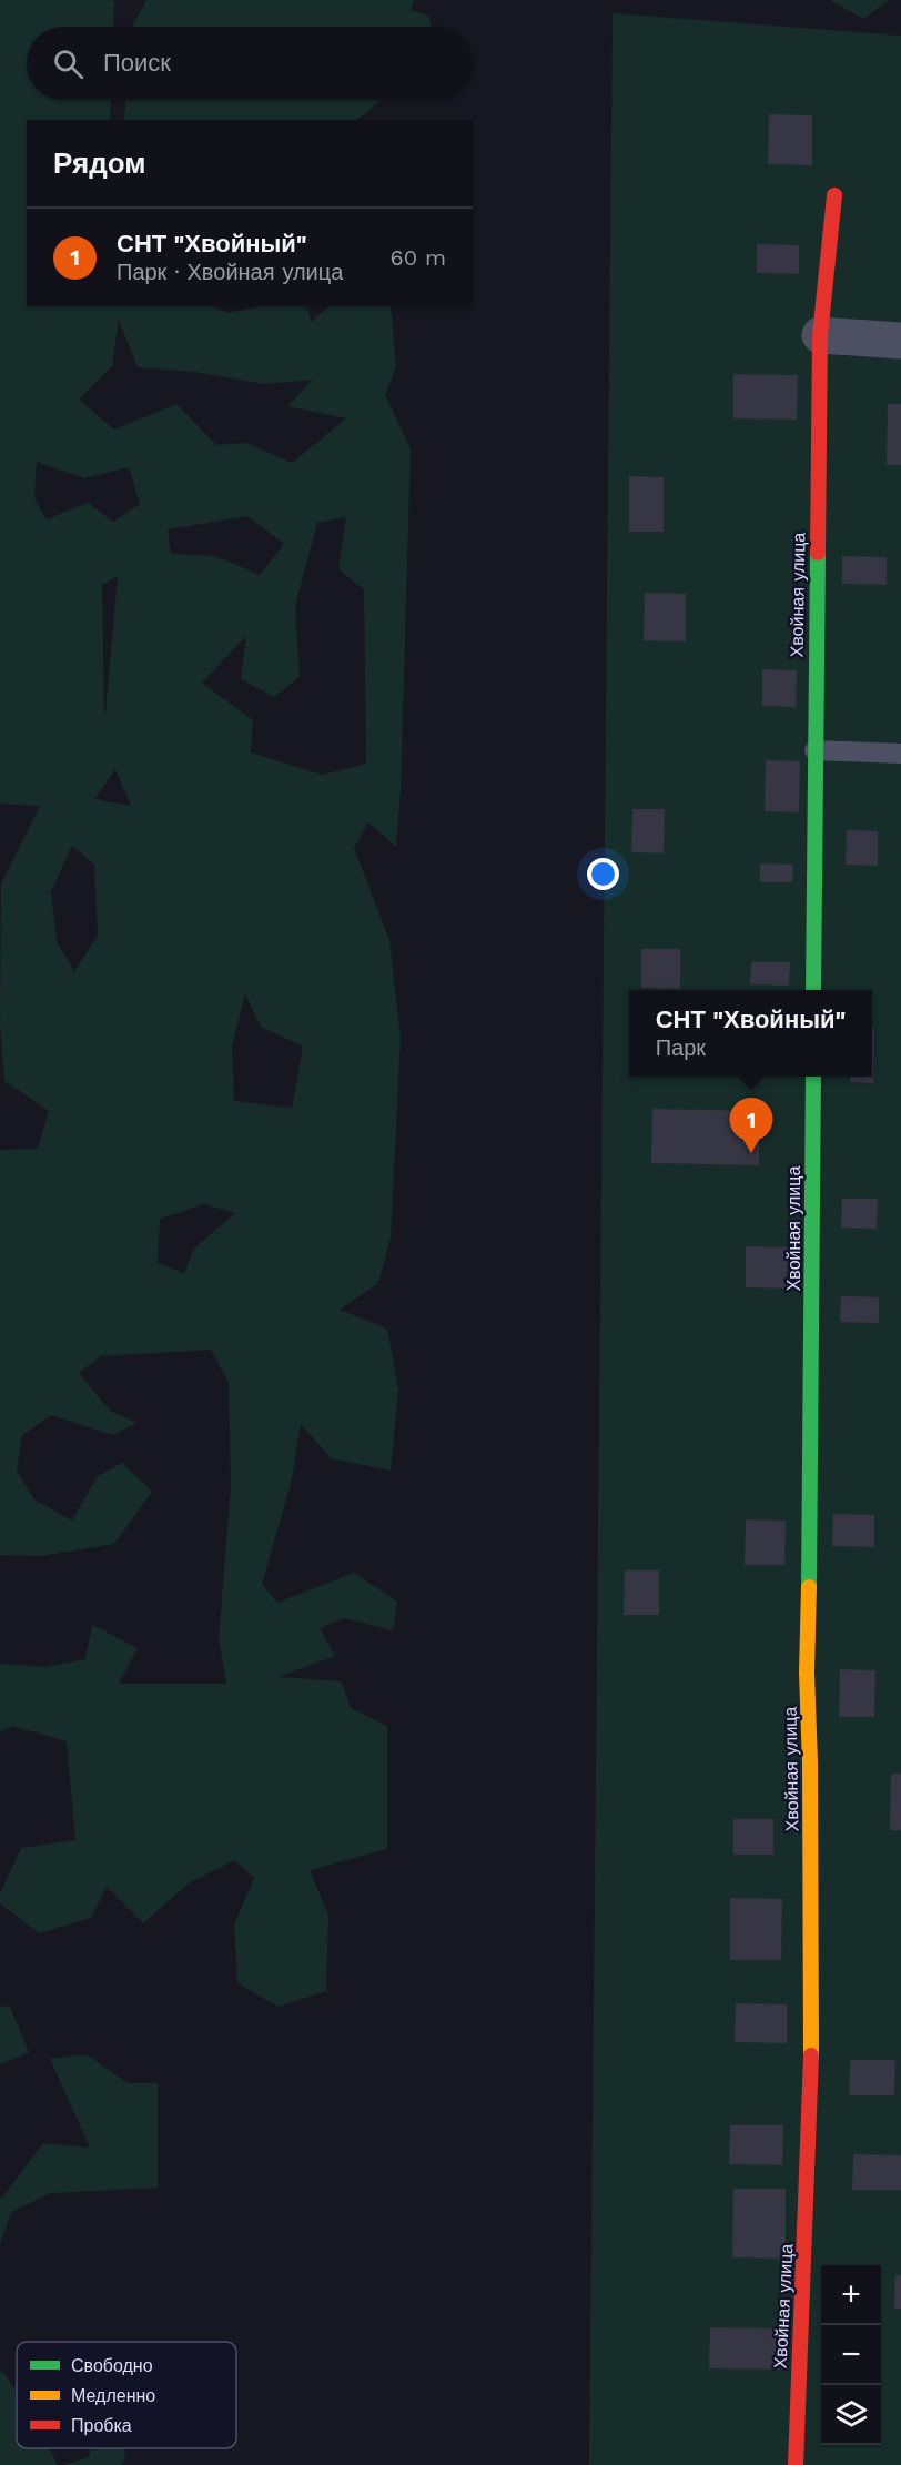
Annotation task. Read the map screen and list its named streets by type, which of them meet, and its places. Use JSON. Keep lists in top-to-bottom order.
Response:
{
  "streets": {
    "street": ["Хвойная улица"]
  },
  "legend": ["Свободно", "Медленно", "Пробка"],
  "page": {
    "search": "Поиск",
    "heading": "Рядом",
    "list": [
      {
        "mark": "1",
        "name": "СНТ \"Хвойный\"",
        "note": "Парк · Хвойная улица",
        "value": "60 m"
      }
    ],
    "popup": ["СНТ \"Хвойный\"", "Парк"],
    "pins": "1",
    "map_buttons": ["+", "−"]
  }
}
